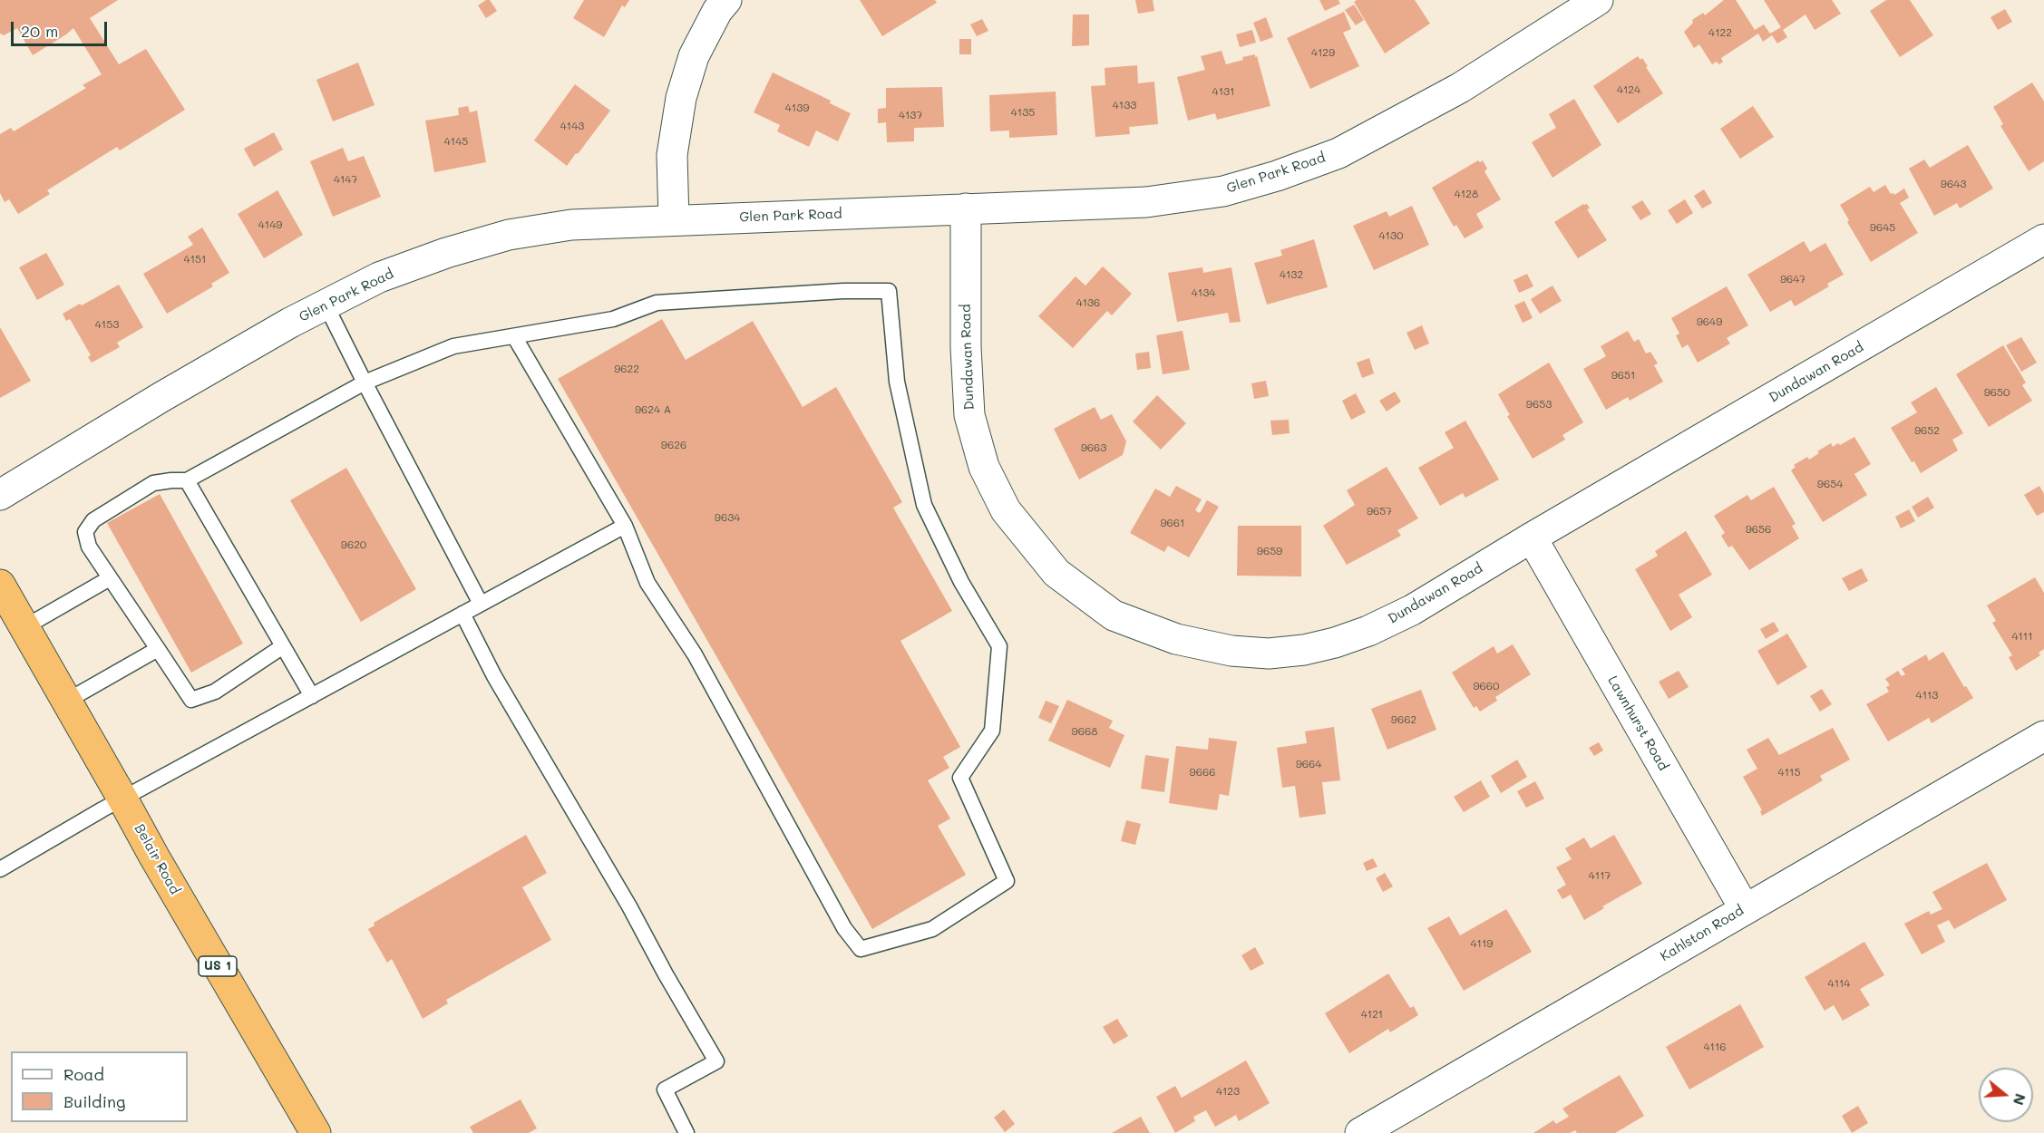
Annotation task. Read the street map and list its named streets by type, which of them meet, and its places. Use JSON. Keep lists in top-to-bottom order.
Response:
{
  "streets": {
    "highway": ["Belair Road", "US 1"],
    "street": [
      "Glen Park Road",
      "Dundawan Road",
      "Lawnhurst Road",
      "Kahlston Road"
    ]
  },
  "crossings": [
    ["Glen Park Road", "Dundawan Road"],
    ["Dundawan Road", "Lawnhurst Road"],
    ["Lawnhurst Road", "Kahlston Road"]
  ],
  "house_numbers": [
    "4122",
    "4129",
    "4124",
    "4131",
    "4133",
    "4139",
    "4135",
    "4137",
    "4143",
    "4145",
    "4147",
    "9643",
    "4128",
    "4149",
    "9645",
    "4130",
    "4151",
    "4132",
    "9647",
    "4134",
    "4136",
    "9649",
    "4153",
    "9622",
    "9651",
    "9650",
    "9653",
    "9624 A",
    "9652",
    "9626",
    "9663",
    "9654",
    "9657",
    "9634",
    "9661",
    "9656",
    "9620",
    "9659",
    "4111",
    "9660",
    "4113",
    "9662",
    "9668",
    "9664",
    "9666",
    "4115",
    "4117",
    "4119",
    "4114",
    "4121",
    "4116",
    "4123"
  ],
  "legend": ["Road", "Building"],
  "scale_bar": "20 m",
  "north": "right"
}
